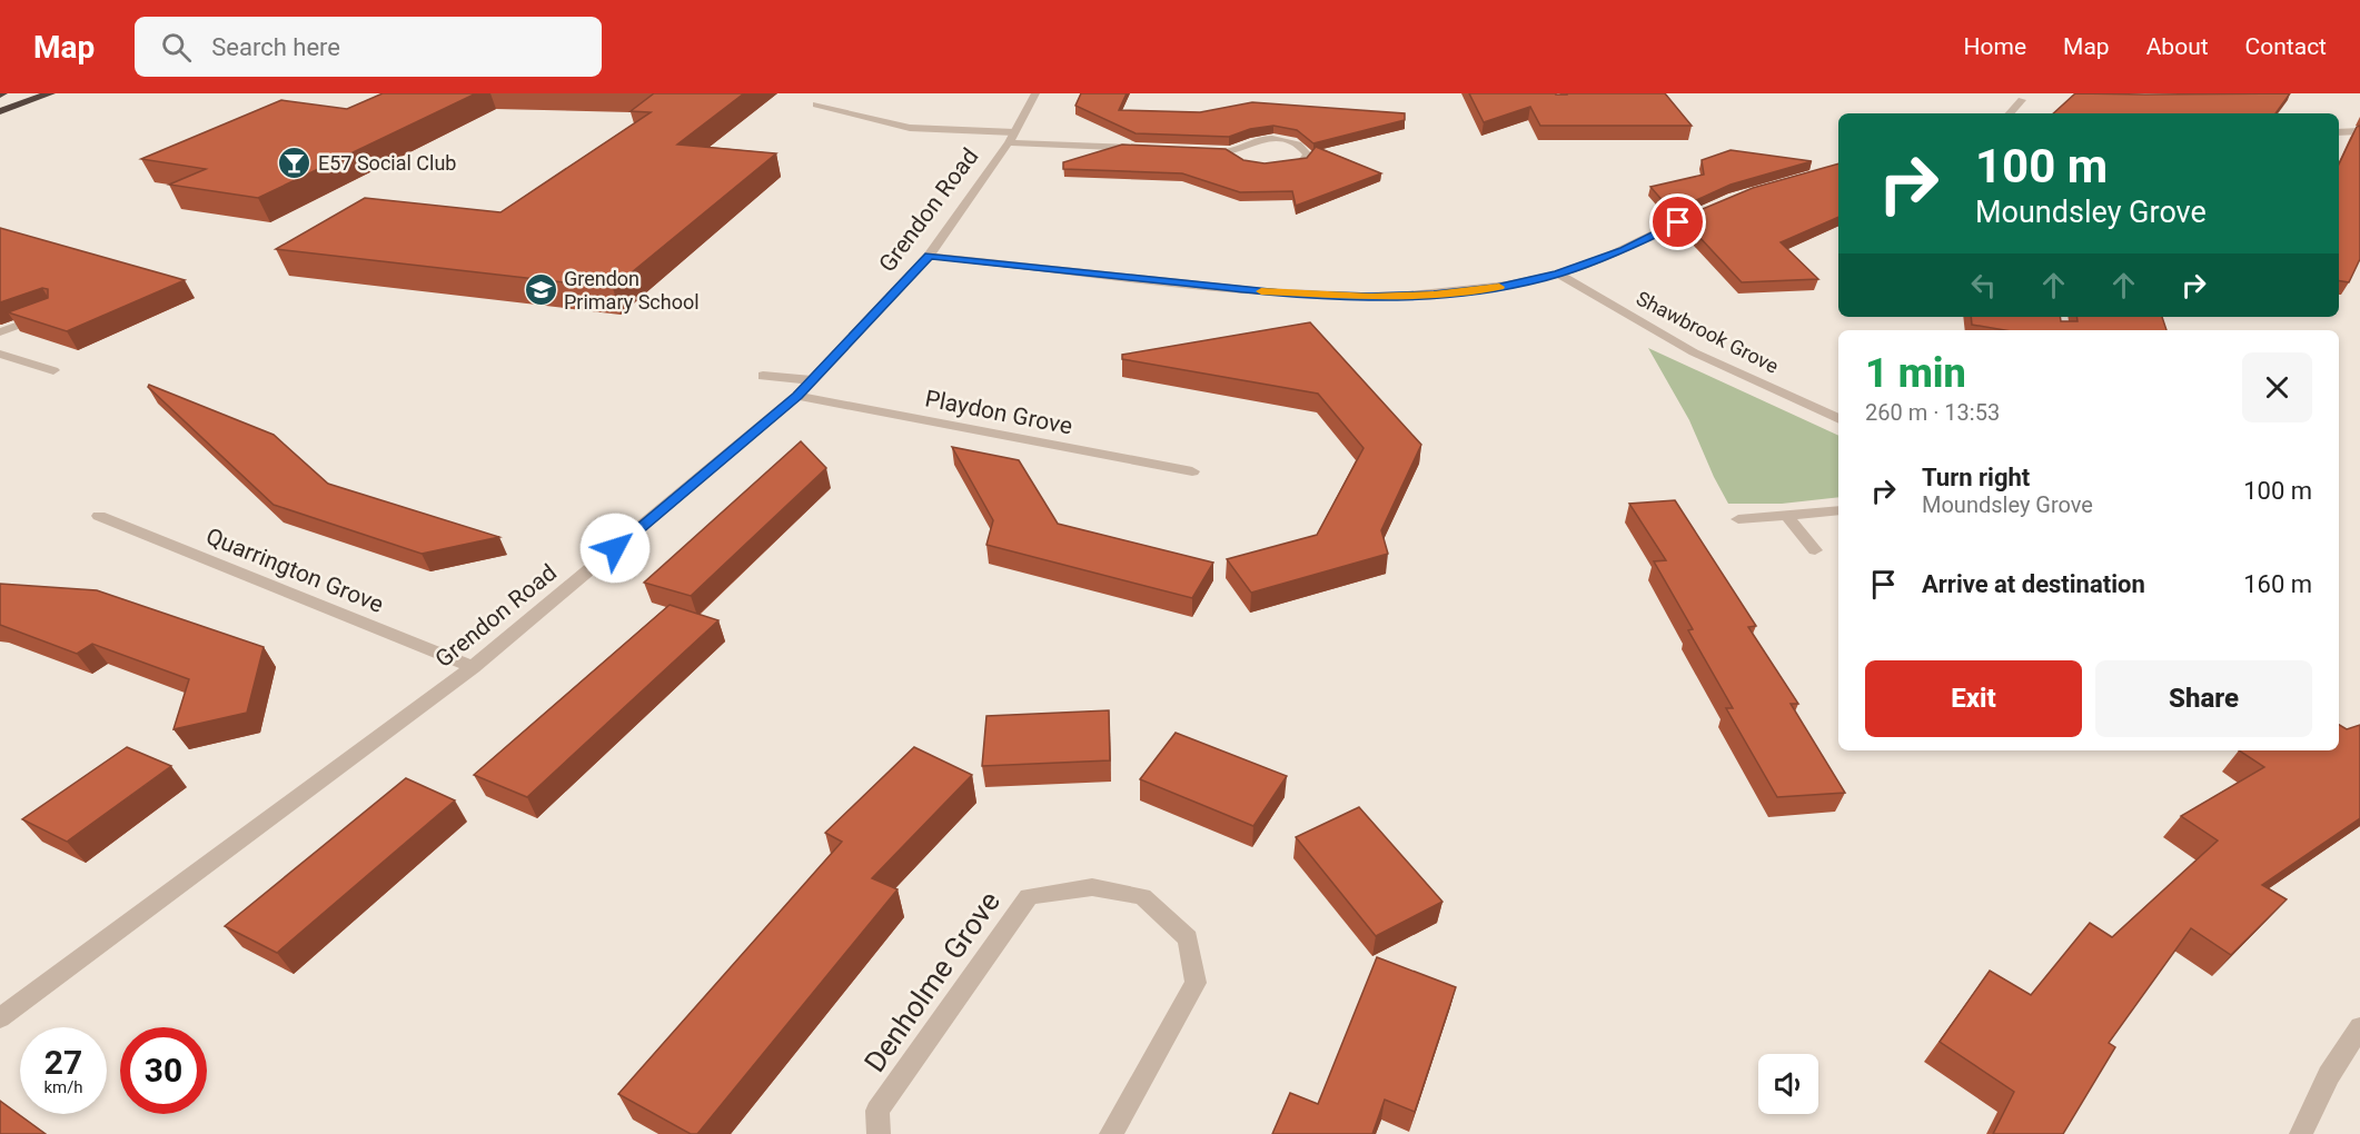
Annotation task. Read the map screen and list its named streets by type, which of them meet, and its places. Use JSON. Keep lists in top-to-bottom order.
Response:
{
  "streets": {
    "street": [
      "Grendon Road",
      "Shawbrook Grove",
      "Playdon Grove",
      "Quarrington Grove",
      "Denholme Grove"
    ]
  },
  "crossings": [
    ["Grendon Road", "Playdon Grove"],
    ["Grendon Road", "Quarrington Grove"]
  ],
  "places": {
    "bar": ["E57 Social Club"],
    "school or university": ["Grendon Primary School"]
  },
  "page": {
    "header": "Map",
    "search": "Search here",
    "nav": [
      "Home",
      "Map",
      "About",
      "Contact"
    ],
    "turn": ["100 m", "Moundsley Grove"],
    "heading": ["1 min", "260 m · 13:53"],
    "list": [
      {
        "name": "Turn right",
        "note": "Moundsley Grove",
        "value": "100 m"
      },
      {
        "name": "Arrive at destination",
        "value": "160 m"
      }
    ],
    "buttons": ["Exit", "Share"],
    "speed": "27 km/h",
    "limit": "30"
  }
}
